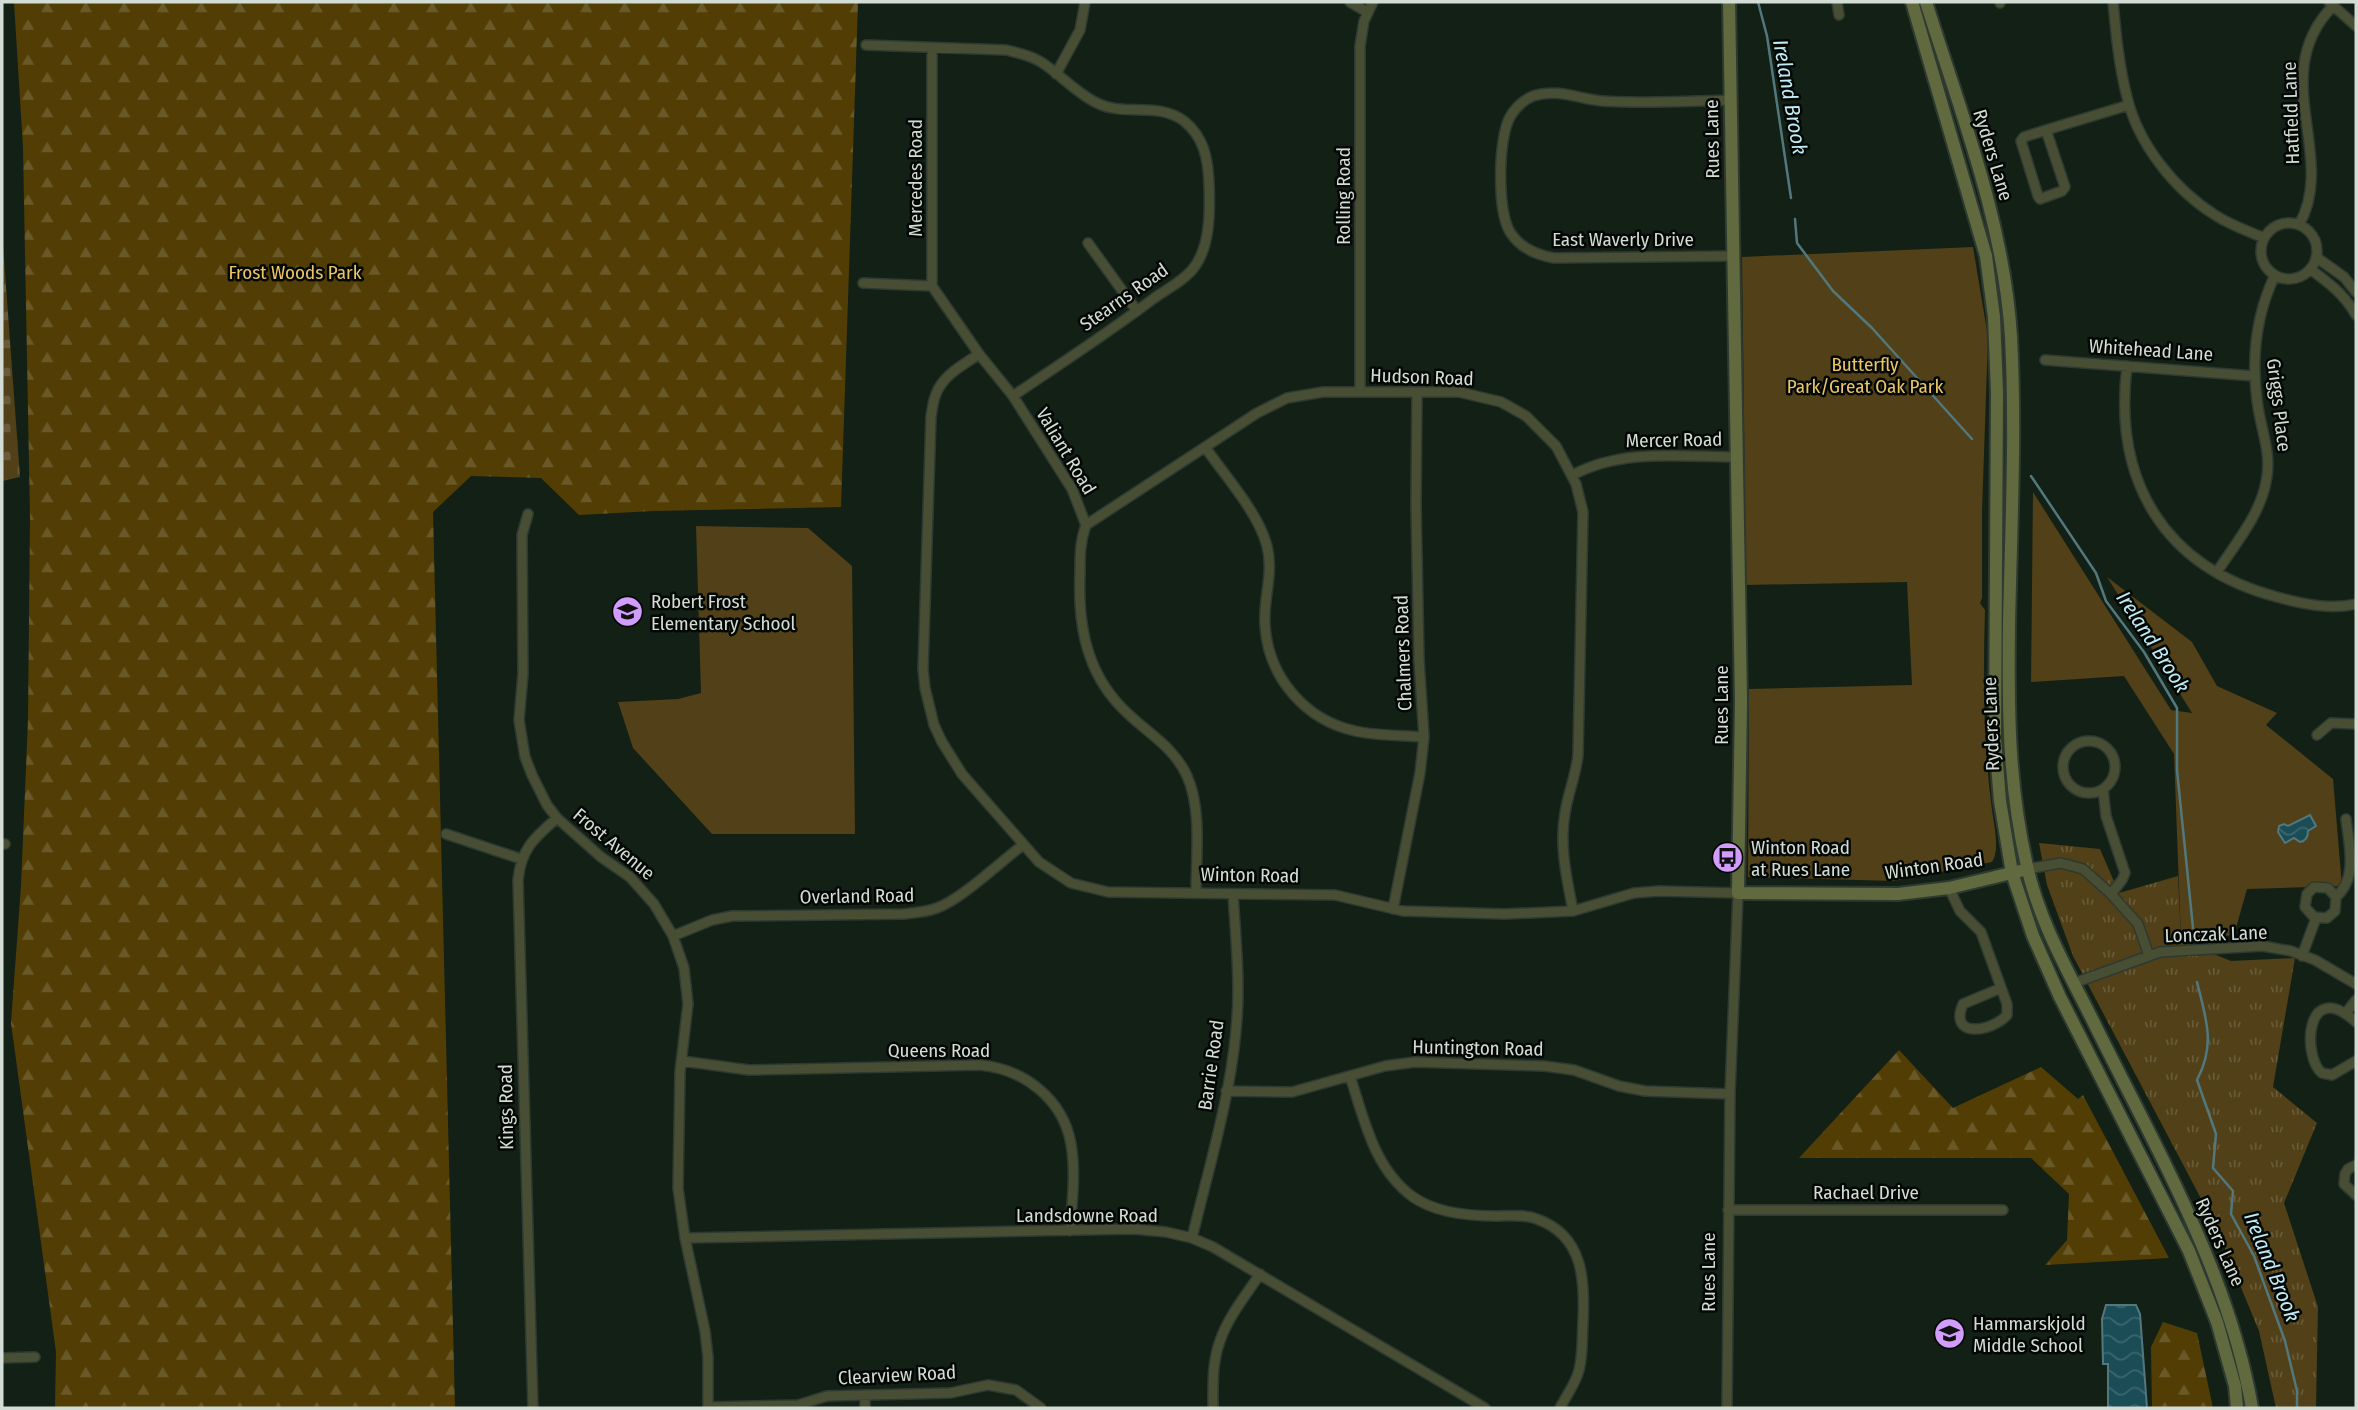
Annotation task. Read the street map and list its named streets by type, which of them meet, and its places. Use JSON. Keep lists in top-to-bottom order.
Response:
{
  "streets": {
    "main road": ["Rues Lane", "Ryders Lane", "Winton Road"],
    "street": [
      "Hatfield Lane",
      "Mercedes Road",
      "Rolling Road",
      "East Waverly Drive",
      "Stearns Road",
      "Whitehead Lane",
      "Hudson Road",
      "Griggs Place",
      "Mercer Road",
      "Valiant Road",
      "Chalmers Road",
      "Frost Avenue",
      "Overland Road",
      "Lonczak Lane",
      "Huntington Road",
      "Queens Road",
      "Barrie Road",
      "Kings Road",
      "Rachael Drive",
      "Landsdowne Road",
      "Clearview Road"
    ]
  },
  "crossings": [
    ["Hatfield Lane", "Griggs Place"],
    ["Rues Lane", "East Waverly Drive"],
    ["Rues Lane", "Mercer Road"],
    ["Rues Lane", "Winton Road"],
    ["Rues Lane", "Huntington Road"],
    ["Rues Lane", "Rachael Drive"],
    ["Ryders Lane", "Winton Road"],
    ["Ryders Lane", "Lonczak Lane"],
    ["Mercedes Road", "Stearns Road"],
    ["Mercedes Road", "Valiant Road"],
    ["Rolling Road", "Hudson Road"],
    ["Stearns Road", "Valiant Road"],
    ["Whitehead Lane", "Griggs Place"],
    ["Hudson Road", "Mercer Road"],
    ["Hudson Road", "Valiant Road"],
    ["Hudson Road", "Chalmers Road"],
    ["Hudson Road", "Winton Road"],
    ["Valiant Road", "Winton Road"],
    ["Chalmers Road", "Winton Road"],
    ["Frost Avenue", "Overland Road"],
    ["Frost Avenue", "Queens Road"],
    ["Frost Avenue", "Landsdowne Road"],
    ["Frost Avenue", "Clearview Road"],
    ["Winton Road", "Overland Road"],
    ["Winton Road", "Barrie Road"],
    ["Huntington Road", "Barrie Road"],
    ["Queens Road", "Landsdowne Road"],
    ["Barrie Road", "Landsdowne Road"]
  ],
  "water": ["Ireland Brook"],
  "parks": ["Frost Woods Park", "Butterfly Park/Great Oak Park"],
  "places": {
    "school or university": ["Robert Frost Elementary School", "Hammarskjold Middle School"],
    "bus stop": ["Winton Road at Rues Lane"]
  }
}
